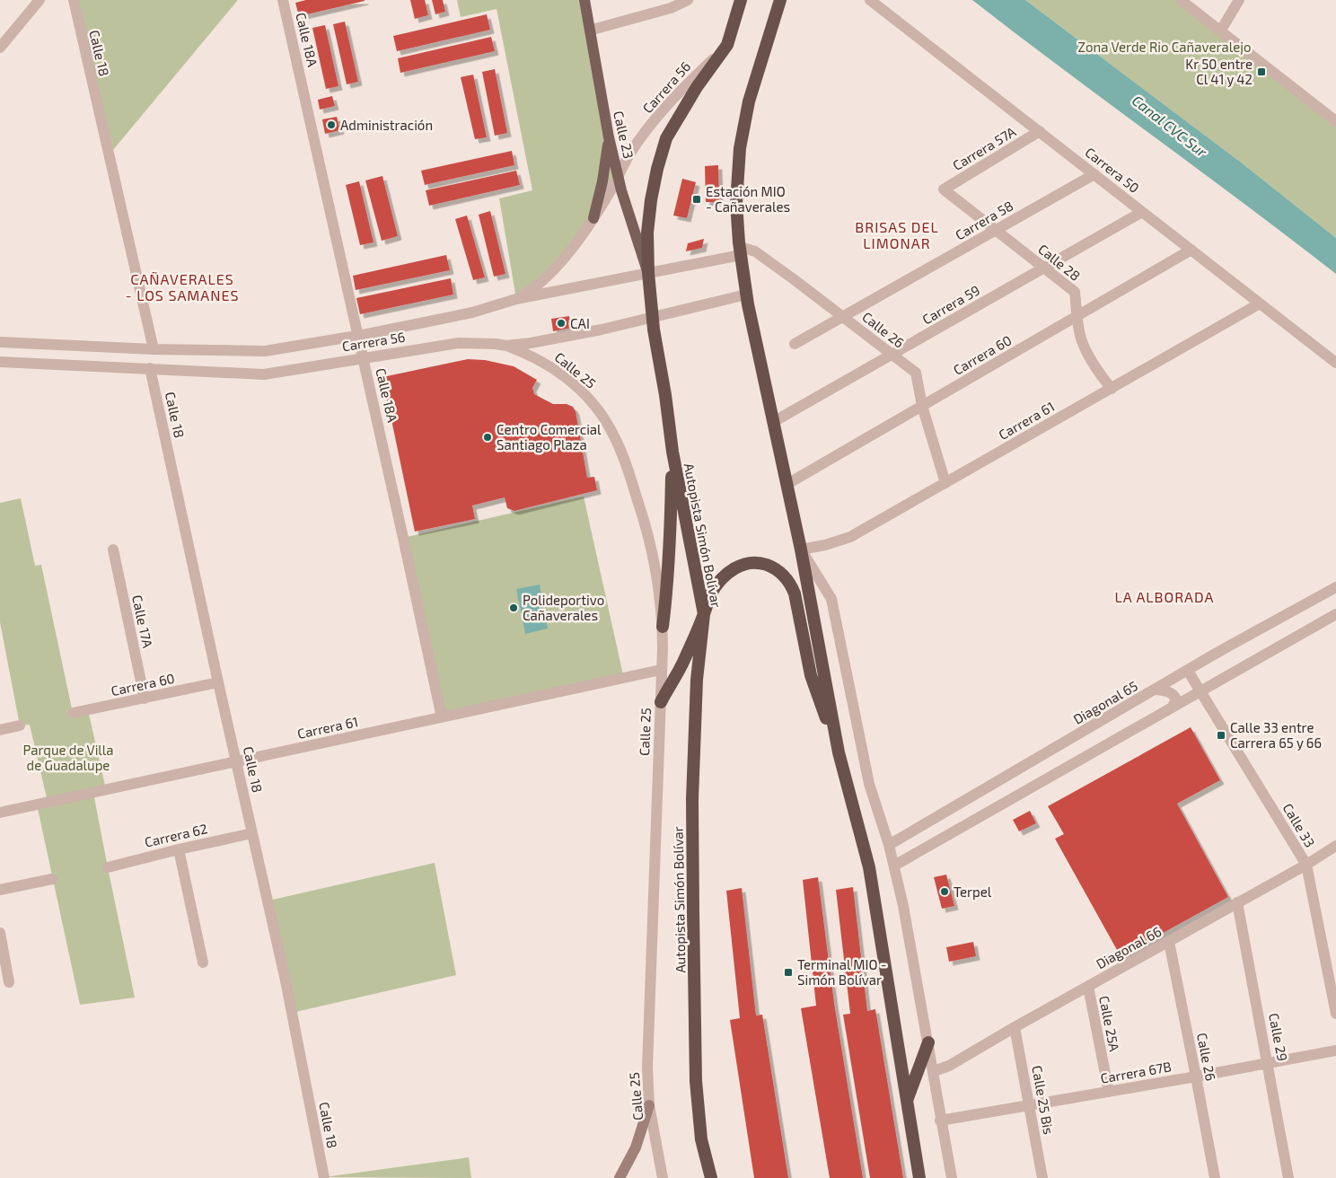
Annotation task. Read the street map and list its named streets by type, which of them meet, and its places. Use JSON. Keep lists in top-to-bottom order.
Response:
{
  "streets": {
    "highway": ["Autopista Simón Bolívar"],
    "main road": ["Calle 23"],
    "street": [
      "Calle 18A",
      "Calle 18",
      "Carrera 56",
      "Carrera 57A",
      "Carrera 50",
      "Carrera 58",
      "Calle 28",
      "Carrera 59",
      "Calle 26",
      "Carrera 60",
      "Calle 25",
      "Carrera 61",
      "Calle 17A",
      "Diagonal 65",
      "Calle 33",
      "Carrera 62",
      "Diagonal 66",
      "Calle 25A",
      "Calle 29",
      "Carrera 67B",
      "Calle 25 Bis"
    ]
  },
  "crossings": [
    ["Calle 18A", "Carrera 56"],
    ["Calle 18A", "Carrera 61"],
    ["Calle 18", "Carrera 56"],
    ["Calle 18", "Carrera 60"],
    ["Calle 18", "Carrera 61"],
    ["Calle 18", "Carrera 62"],
    ["Carrera 56", "Calle 23"],
    ["Carrera 56", "Calle 26"],
    ["Carrera 56", "Calle 25"],
    ["Carrera 56", "Autopista Simón Bolívar"],
    ["Calle 23", "Autopista Simón Bolívar"],
    ["Carrera 57A", "Carrera 50"],
    ["Carrera 57A", "Calle 28"],
    ["Carrera 50", "Carrera 58"],
    ["Carrera 50", "Carrera 59"],
    ["Carrera 50", "Carrera 60"],
    ["Carrera 50", "Carrera 61"],
    ["Carrera 58", "Calle 28"],
    ["Carrera 58", "Calle 26"],
    ["Calle 28", "Carrera 59"],
    ["Calle 28", "Carrera 60"],
    ["Calle 28", "Carrera 61"],
    ["Carrera 59", "Calle 26"],
    ["Calle 26", "Carrera 60"],
    ["Calle 26", "Carrera 61"],
    ["Calle 26", "Diagonal 66"],
    ["Calle 26", "Carrera 67B"],
    ["Carrera 60", "Calle 17A"],
    ["Calle 25", "Carrera 61"],
    ["Diagonal 65", "Calle 33"],
    ["Calle 33", "Diagonal 66"],
    ["Diagonal 66", "Calle 25A"],
    ["Diagonal 66", "Calle 29"],
    ["Diagonal 66", "Calle 25 Bis"],
    ["Calle 25A", "Carrera 67B"],
    ["Calle 29", "Carrera 67B"],
    ["Carrera 67B", "Calle 25 Bis"]
  ],
  "districts": ["BRISAS DEL LIMONAR", "CAÑAVERALES - LOS SAMANES", "LA ALBORADA"],
  "water": ["Canal CVC Sur"],
  "parks": ["Zona Verde Rio Cañaveralejo", "Parque de Villa de Guadalupe"],
  "places": {
    "transit": [
      "Kr 50 entre Cl 41 y 42",
      "Estación MIO - Cañaverales",
      "Calle 33 entre Carrera 65 y 66",
      "Terminal MIO - Simón Bolívar"
    ],
    "other": [
      "Administración",
      "CAI",
      "Centro Comercial Santiago Plaza",
      "Polideportivo Cañaverales",
      "Terpel"
    ]
  }
}
